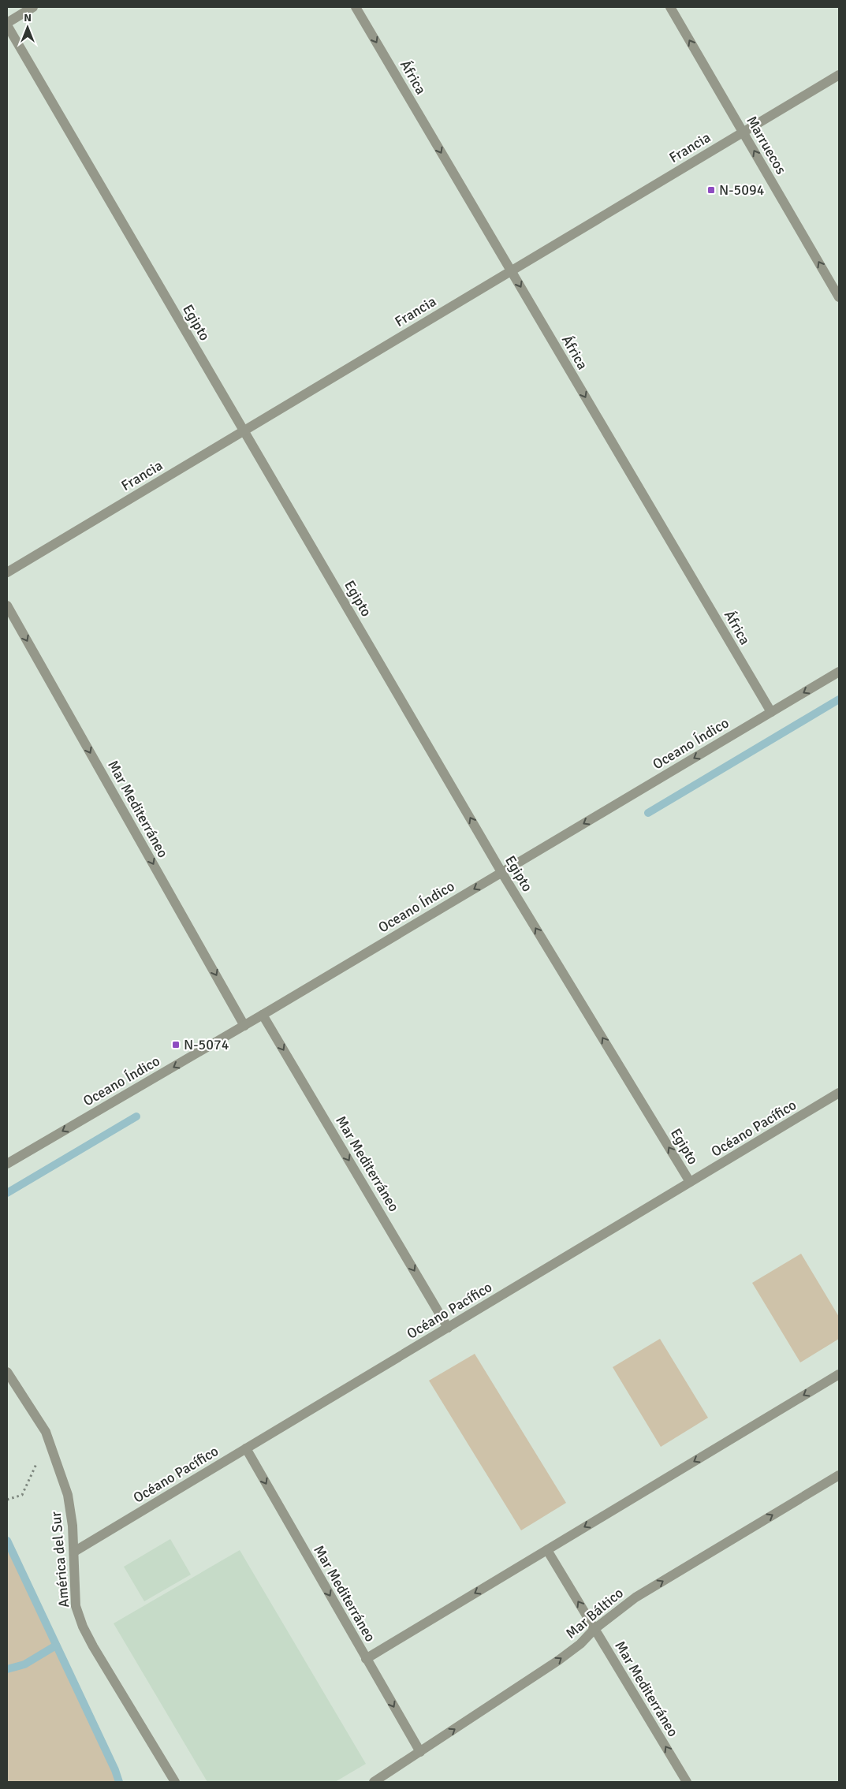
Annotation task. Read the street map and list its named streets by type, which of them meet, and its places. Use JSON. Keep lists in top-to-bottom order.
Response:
{
  "streets": {
    "street": [
      "África",
      "Marruecos",
      "Francia",
      "Egipto",
      "Oceano Índico",
      "Mar Mediterráneo",
      "Océano Pacífico",
      "América del Sur",
      "Mar Báltico"
    ]
  },
  "crossings": [
    ["África", "Francia"],
    ["África", "Oceano Índico"],
    ["Marruecos", "Francia"],
    ["Francia", "Egipto"],
    ["Egipto", "Oceano Índico"],
    ["Egipto", "Océano Pacífico"],
    ["Oceano Índico", "Mar Mediterráneo"],
    ["Mar Mediterráneo", "Océano Pacífico"],
    ["Mar Mediterráneo", "Mar Báltico"],
    ["Océano Pacífico", "América del Sur"]
  ],
  "one_way": [
    "África",
    "Marruecos",
    "Egipto",
    "Oceano Índico"
  ],
  "places": {
    "transit": ["N-5094", "N-5074"]
  },
  "north": "top"
}
